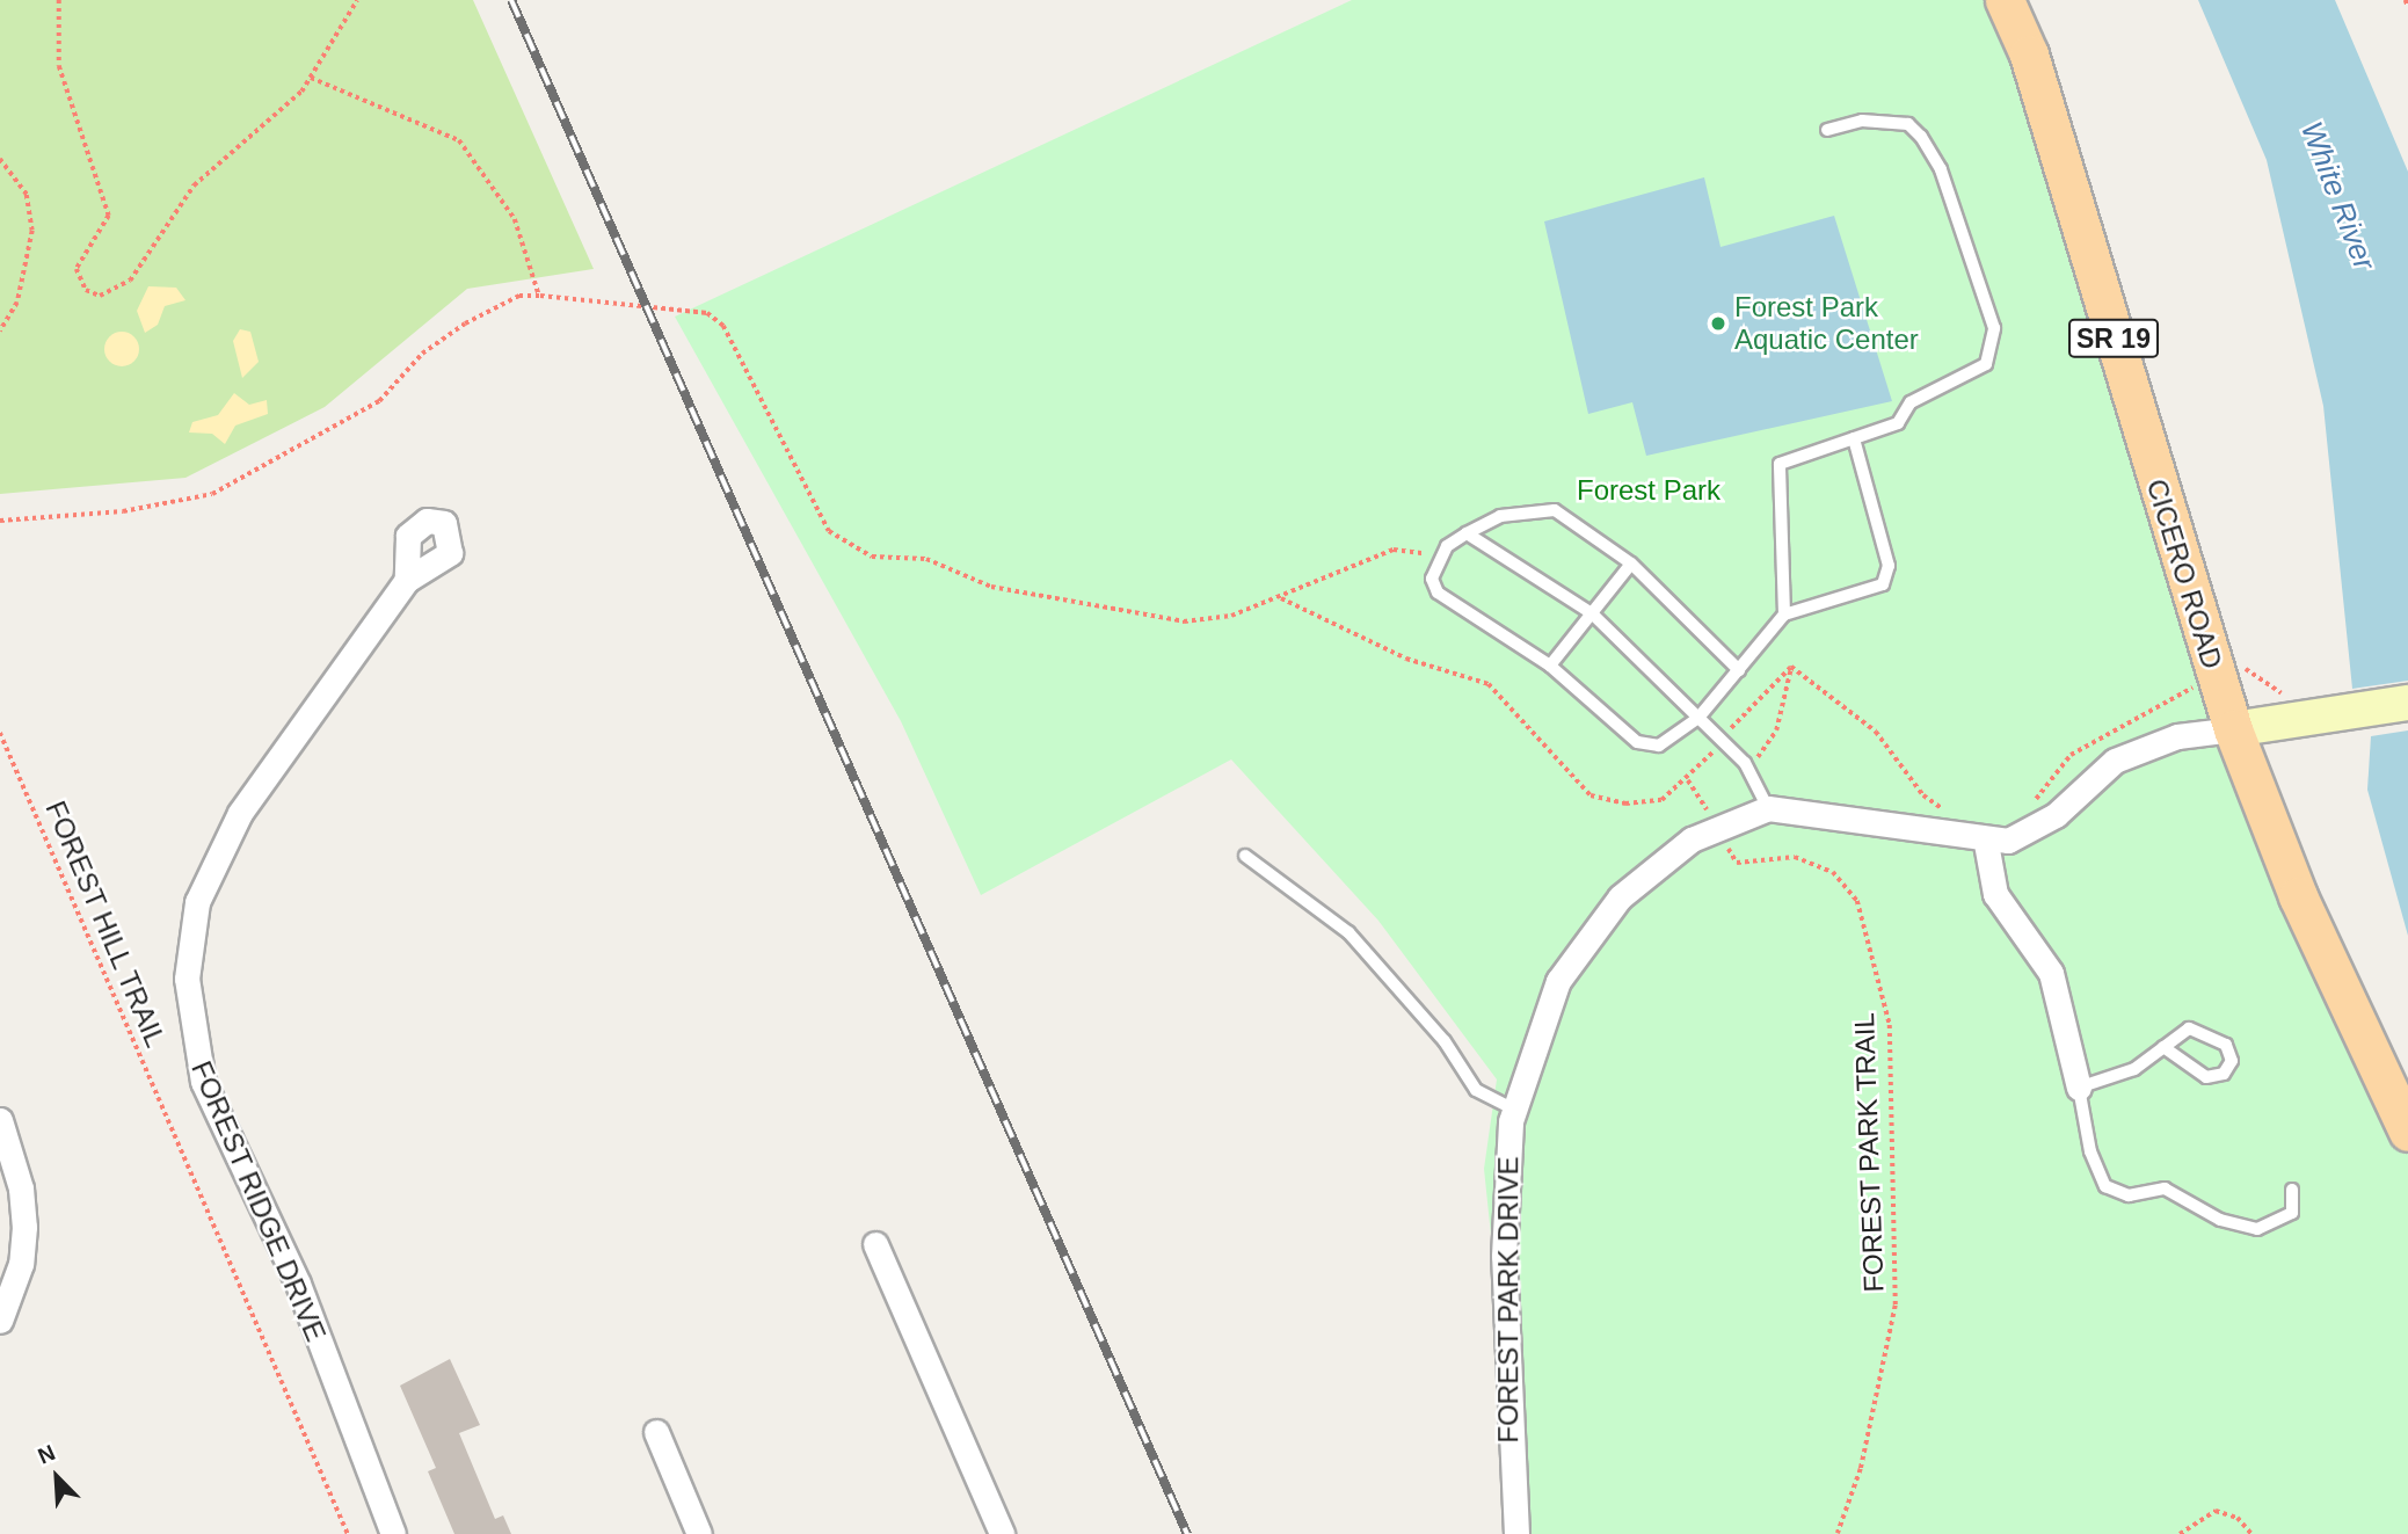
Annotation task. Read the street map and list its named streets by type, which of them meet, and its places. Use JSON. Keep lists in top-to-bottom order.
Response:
{
  "streets": {
    "main road": ["SR 19", "CICERO ROAD"],
    "street": ["FOREST RIDGE DRIVE", "FOREST PARK DRIVE"],
    "path": ["FOREST HILL TRAIL", "FOREST PARK TRAIL"]
  },
  "crossings": [
    ["CICERO ROAD", "FOREST PARK DRIVE"],
    ["FOREST PARK TRAIL", "FOREST PARK DRIVE"]
  ],
  "water": ["White River"],
  "parks": ["Forest Park"],
  "places": ["Forest Park Aquatic Center"],
  "north": "top left"
}
